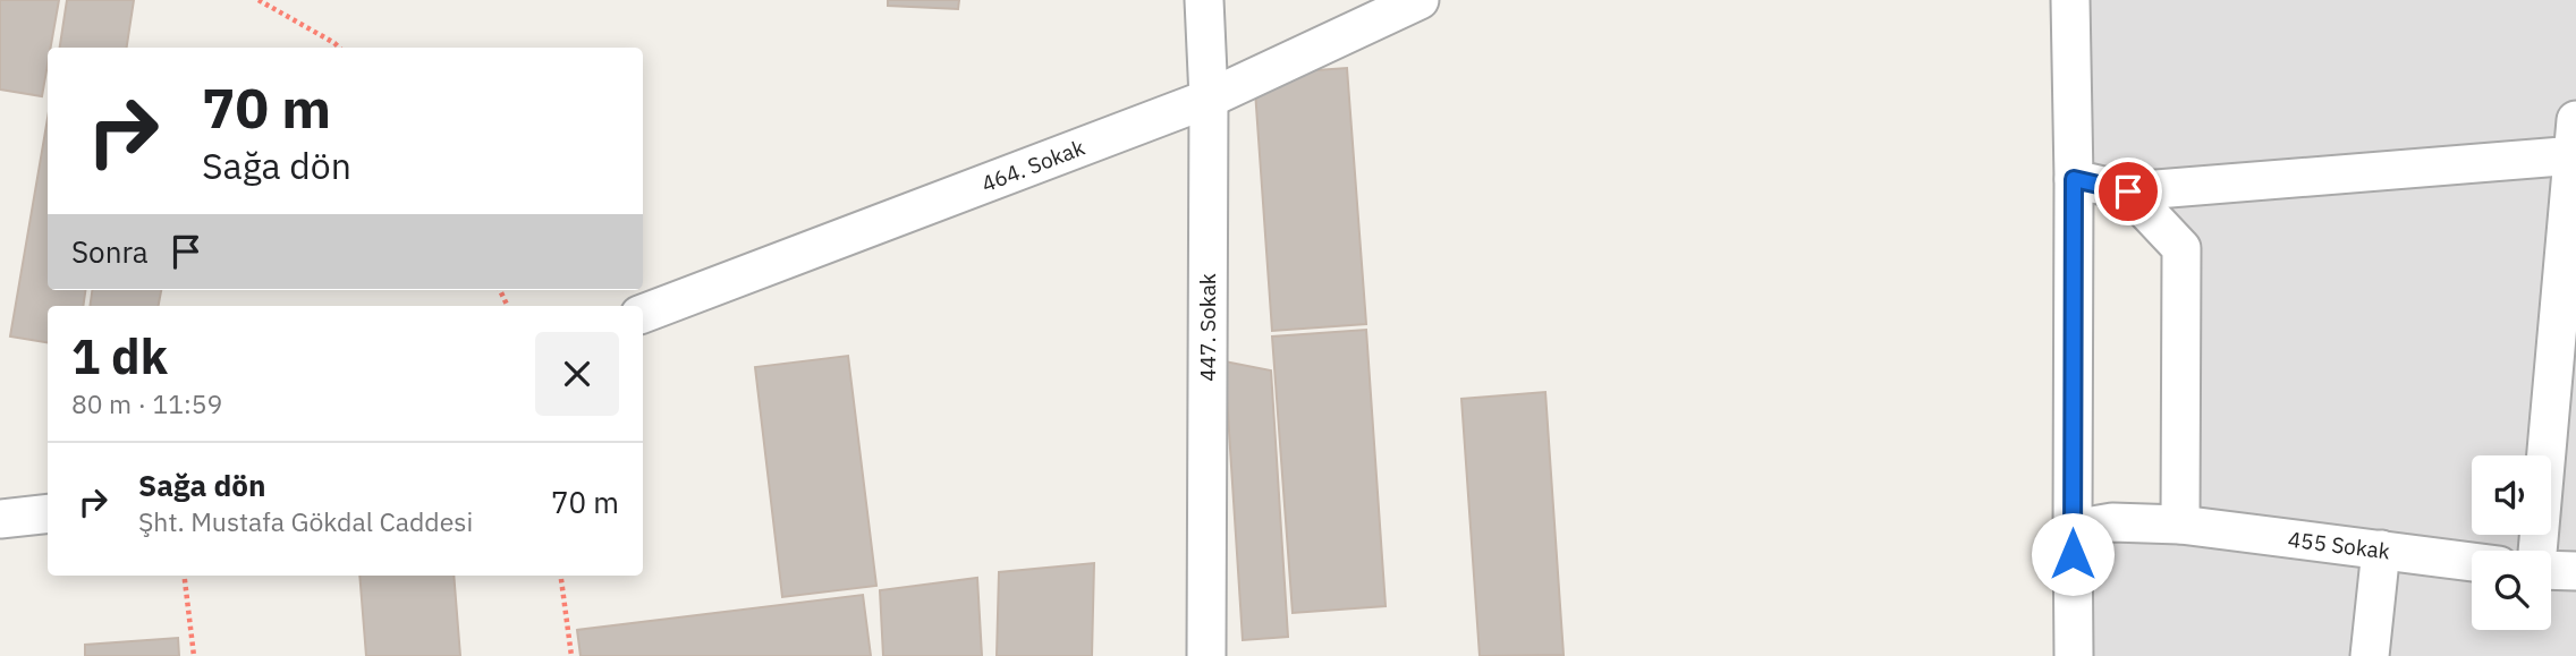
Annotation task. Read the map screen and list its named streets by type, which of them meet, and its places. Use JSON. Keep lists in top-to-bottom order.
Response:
{
  "streets": {
    "street": ["464. Sokak", "447. Sokak", "455 Sokak"]
  },
  "crossings": [
    ["464. Sokak", "447. Sokak"]
  ],
  "page": {
    "turn": ["70 m", "Sağa dön"],
    "then": "Sonra",
    "heading": ["1 dk", "80 m · 11:59"],
    "list": [
      {
        "name": "Sağa dön",
        "note": "Şht. Mustafa Gökdal Caddesi",
        "value": "70 m"
      }
    ]
  }
}
